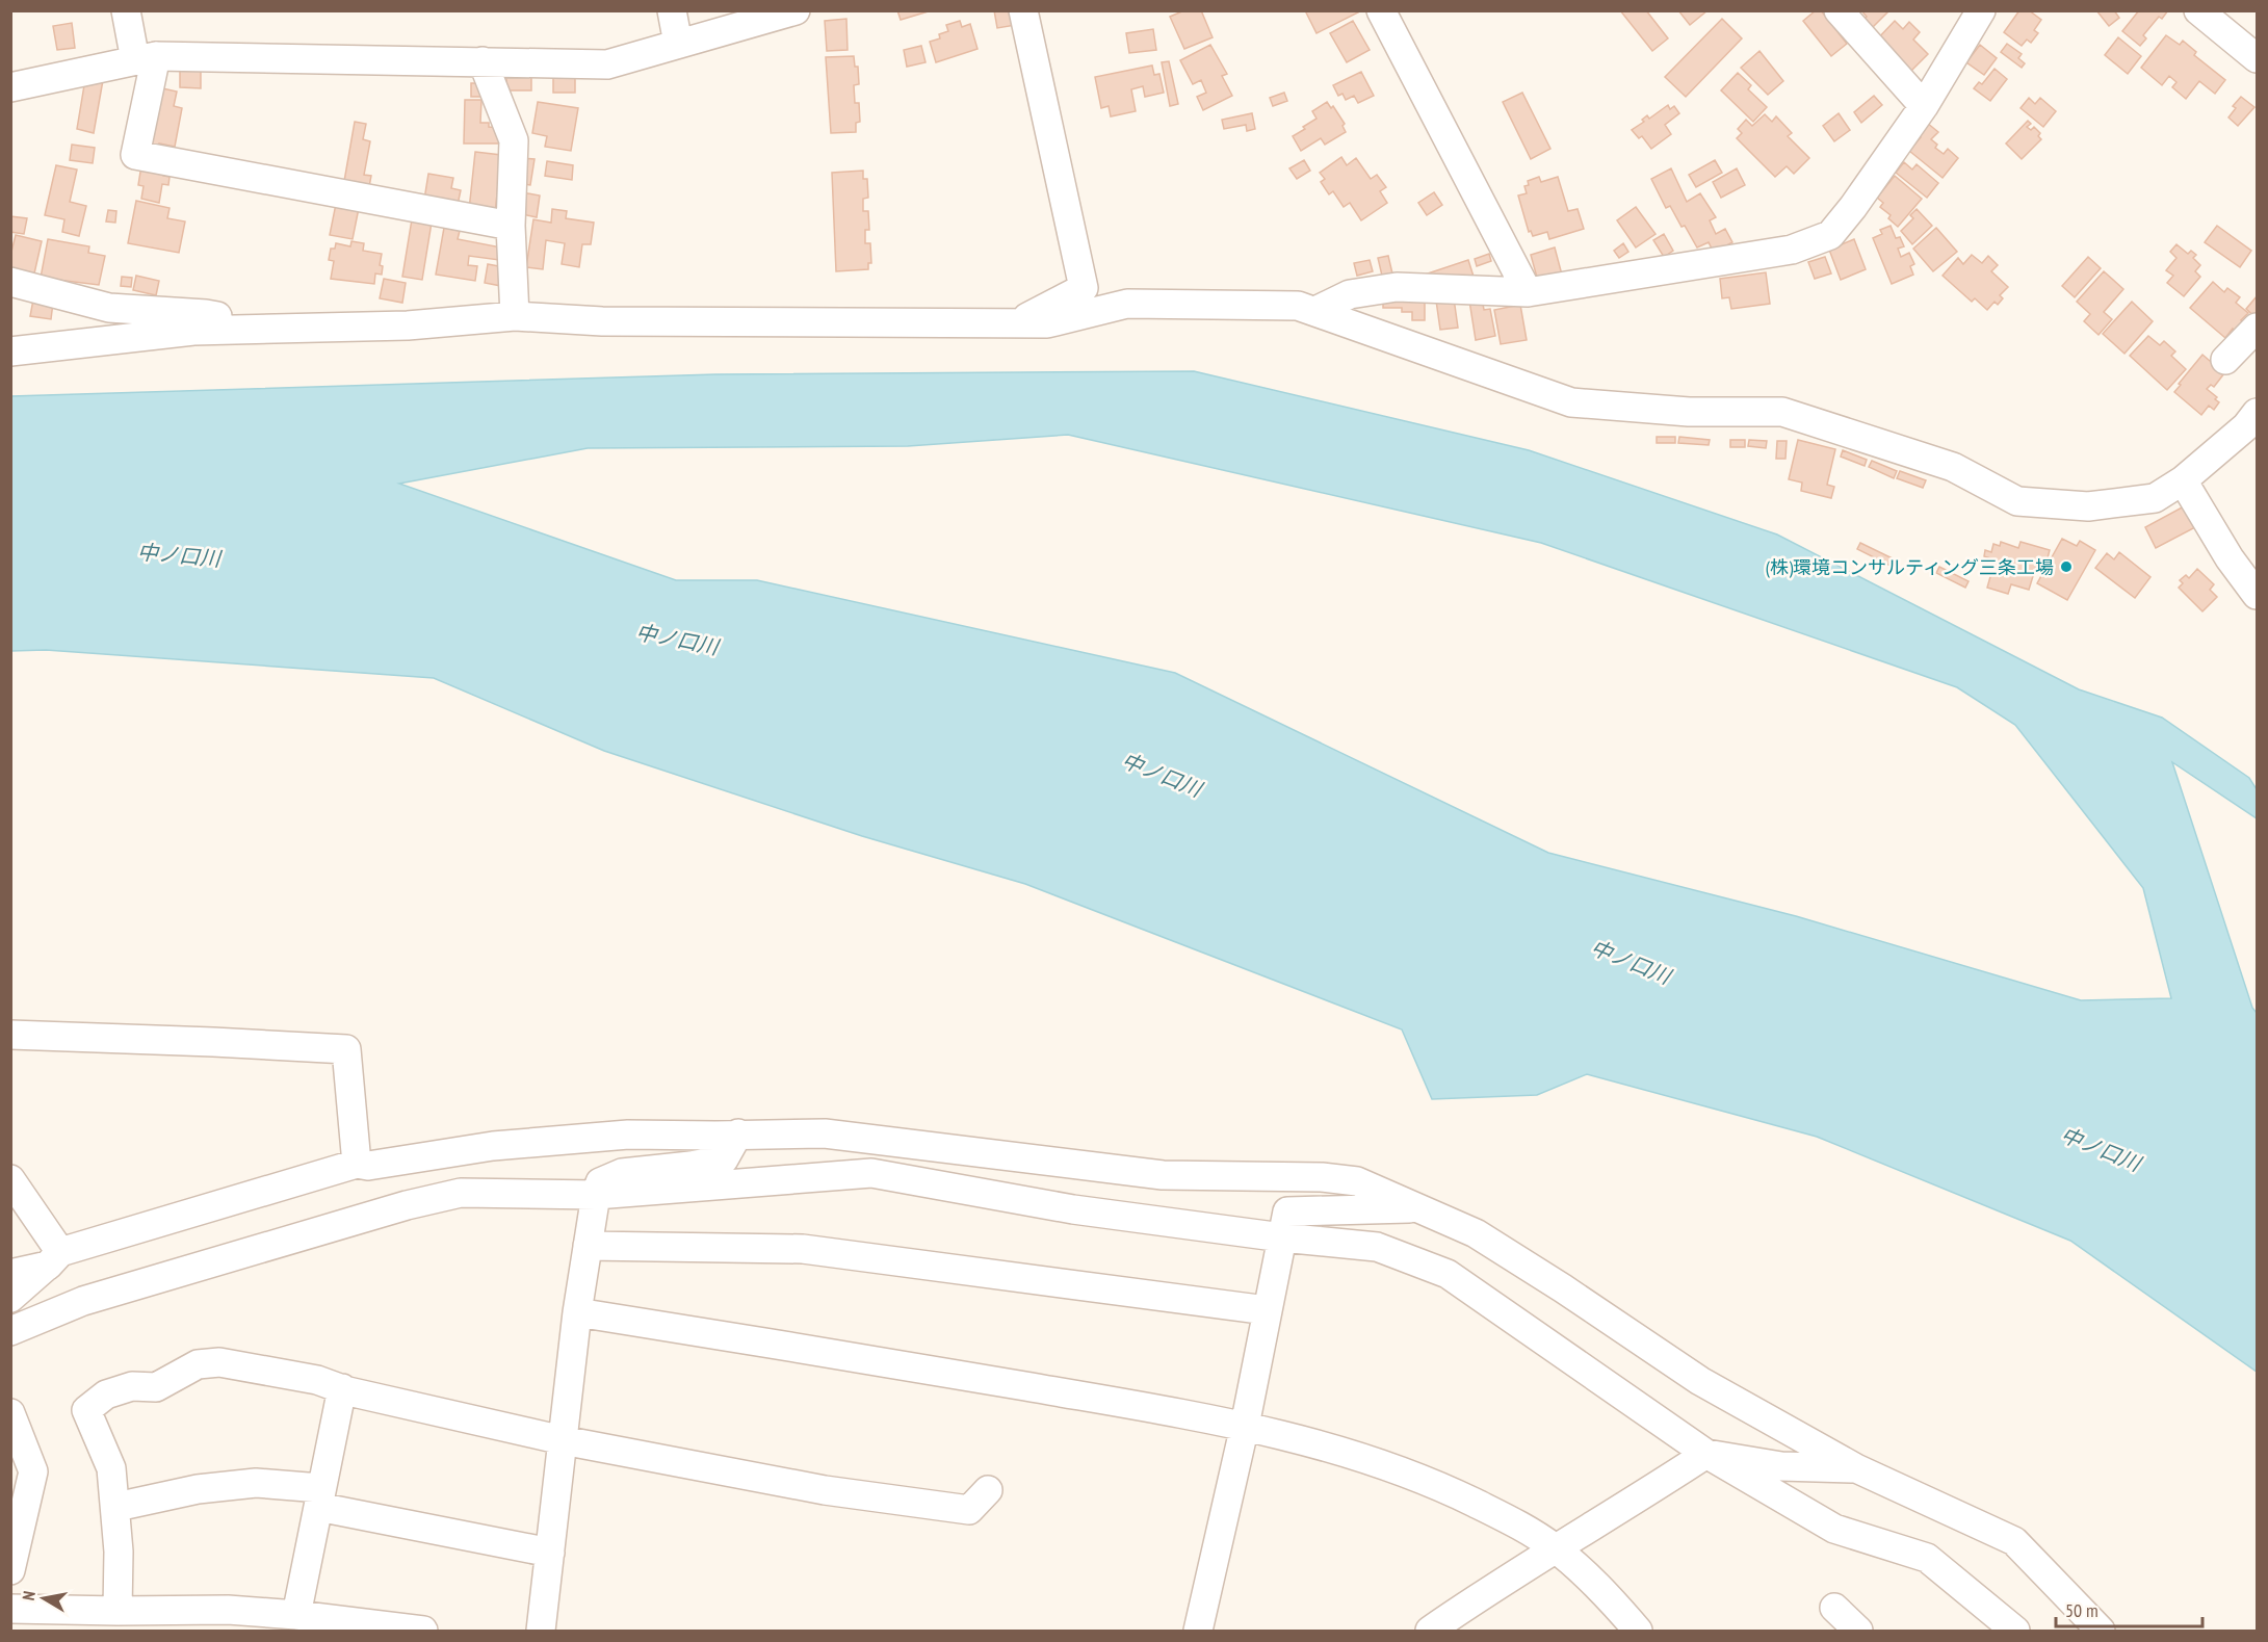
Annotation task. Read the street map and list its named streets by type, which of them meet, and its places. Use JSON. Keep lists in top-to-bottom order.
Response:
{
  "water": ["中ノ口川"],
  "places": ["(株)環境コンサルティング三条工場"],
  "scale_bar": "50 m",
  "north": "left"
}
